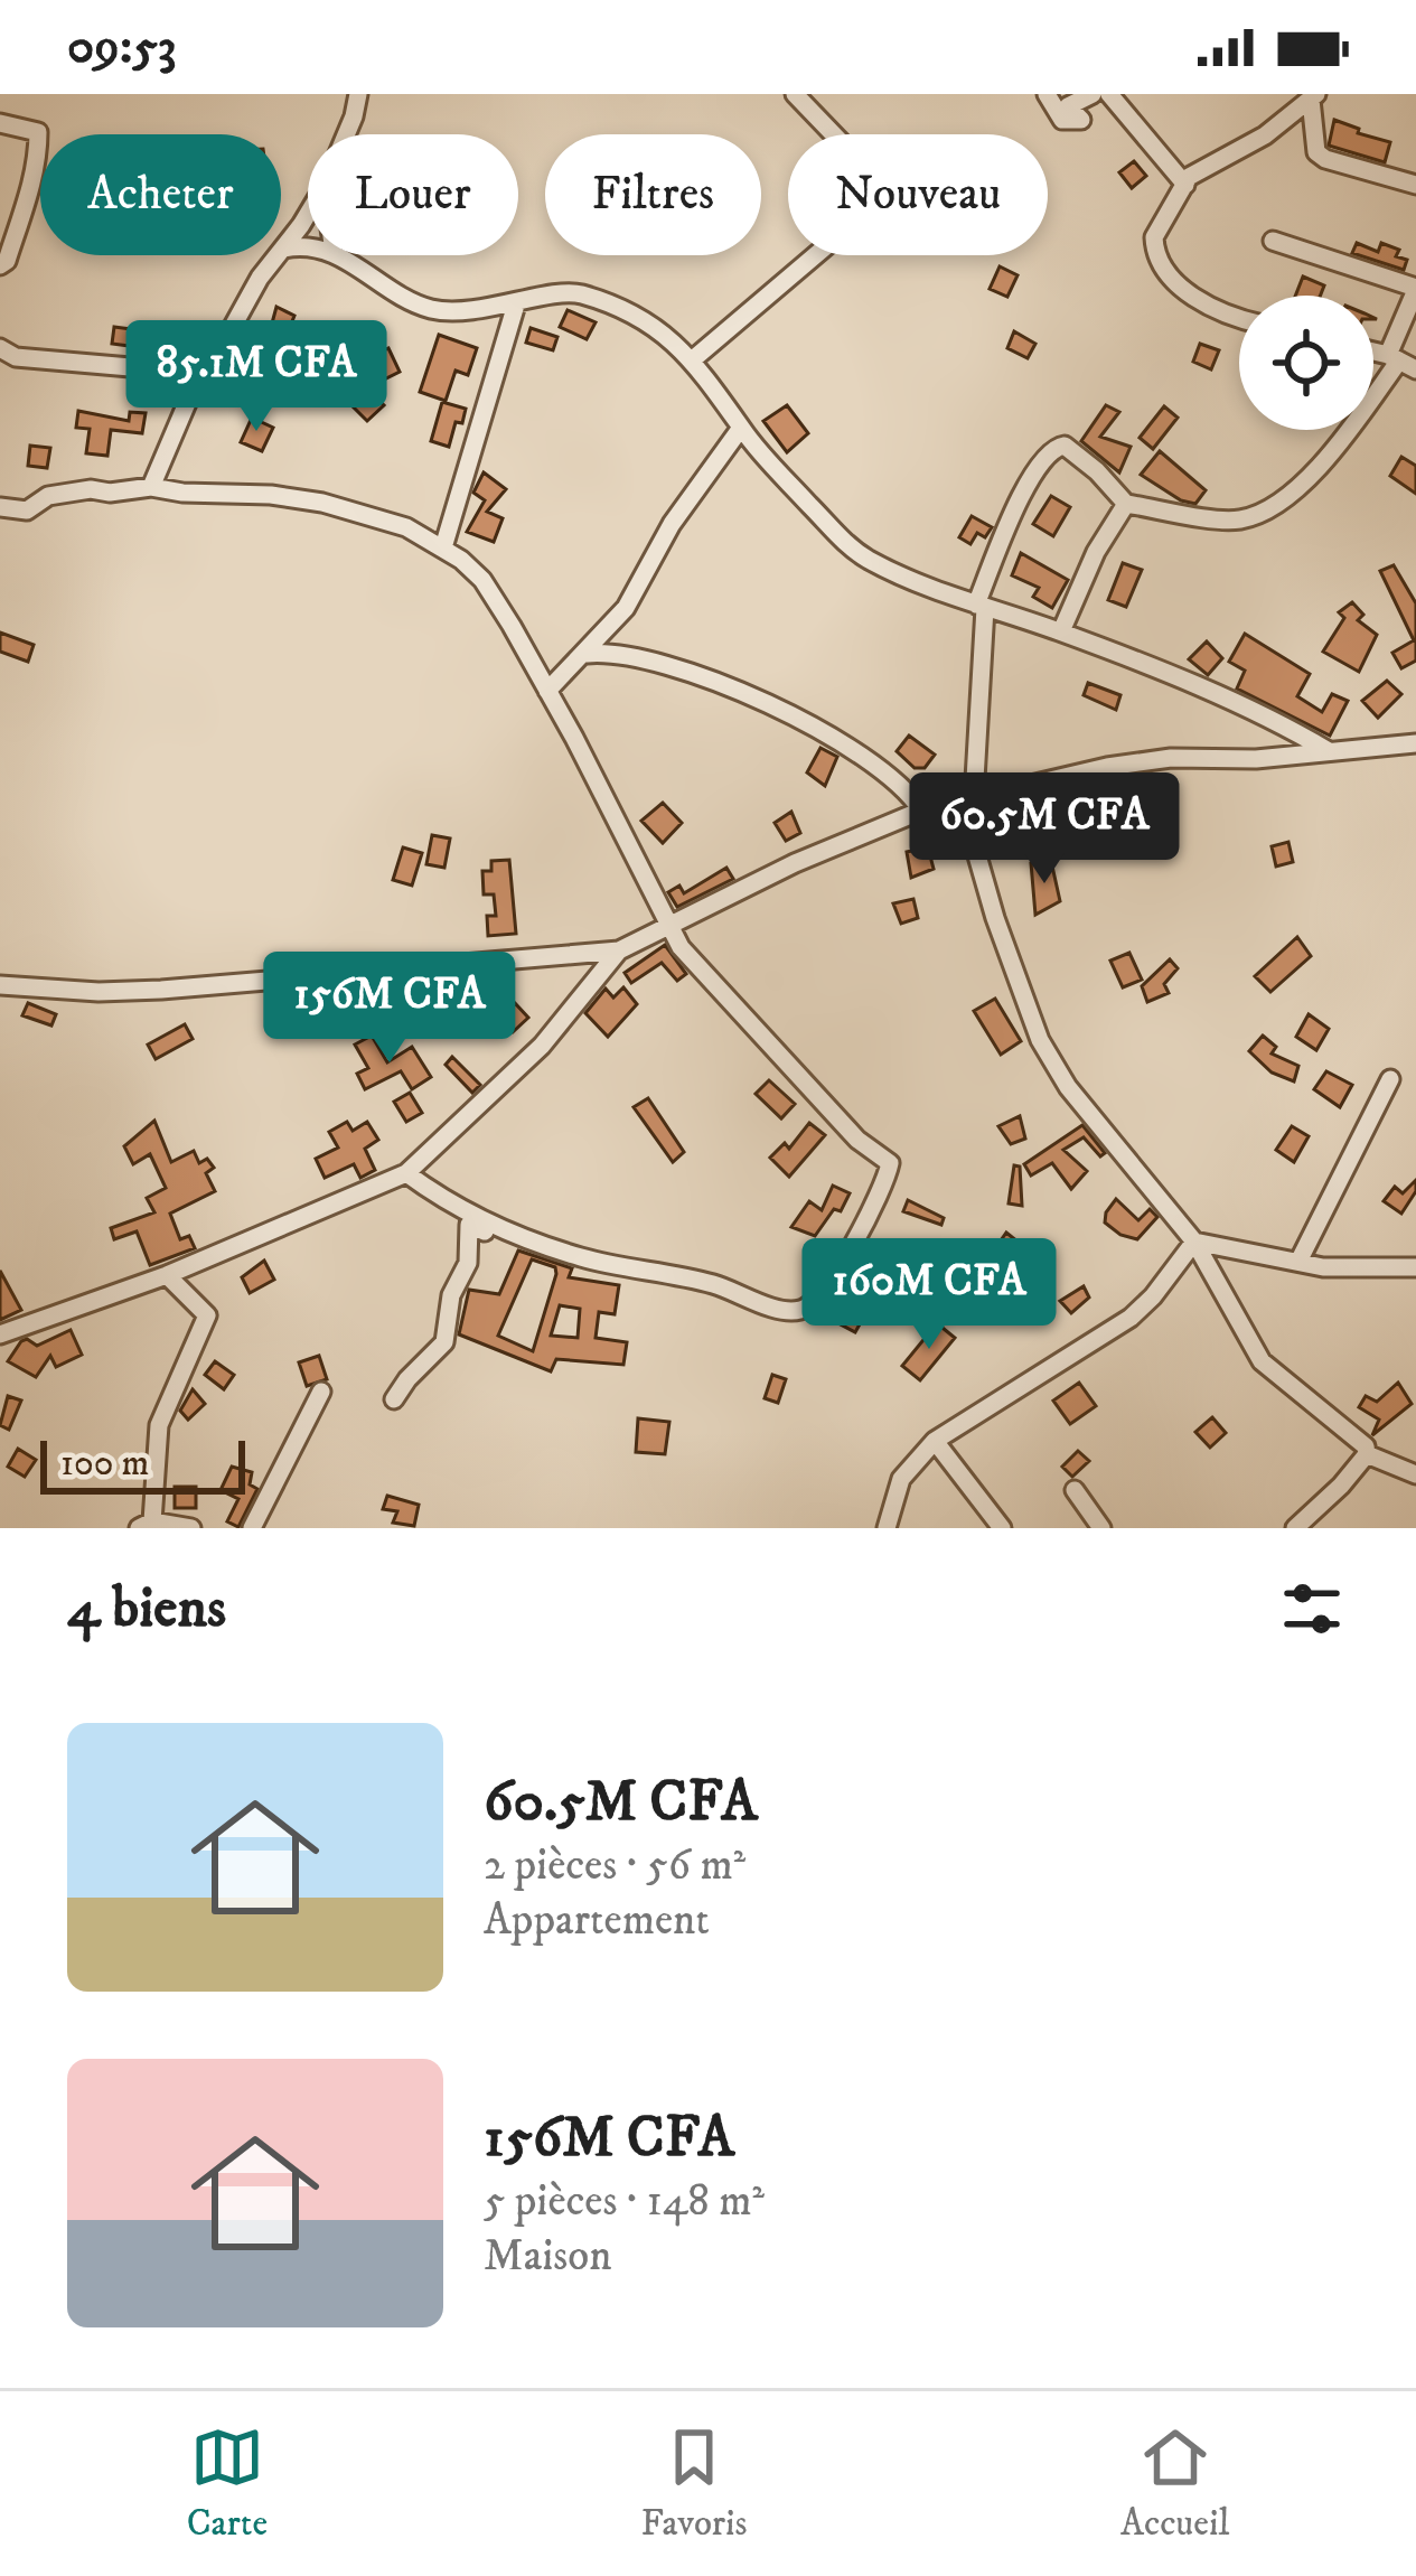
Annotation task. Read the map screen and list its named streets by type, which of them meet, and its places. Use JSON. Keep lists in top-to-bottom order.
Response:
{
  "scale_bar": "100 m",
  "page": {
    "status": "09:53",
    "chip": [
      "Acheter",
      "Louer",
      "Filtres",
      "Nouveau"
    ],
    "price": [
      "85.1M CFA",
      "60.5M CFA",
      "156M CFA",
      "160M CFA"
    ],
    "scale": "100 m",
    "heading": "4 biens",
    "list": [
      {
        "name": "60.5M CFA",
        "note": "2 pièces · 56 m² · Appartement"
      },
      {
        "name": "156M CFA",
        "note": "5 pièces · 148 m² · Maison"
      }
    ],
    "tabs": ["Carte", "Favoris", "Accueil"]
  }
}
